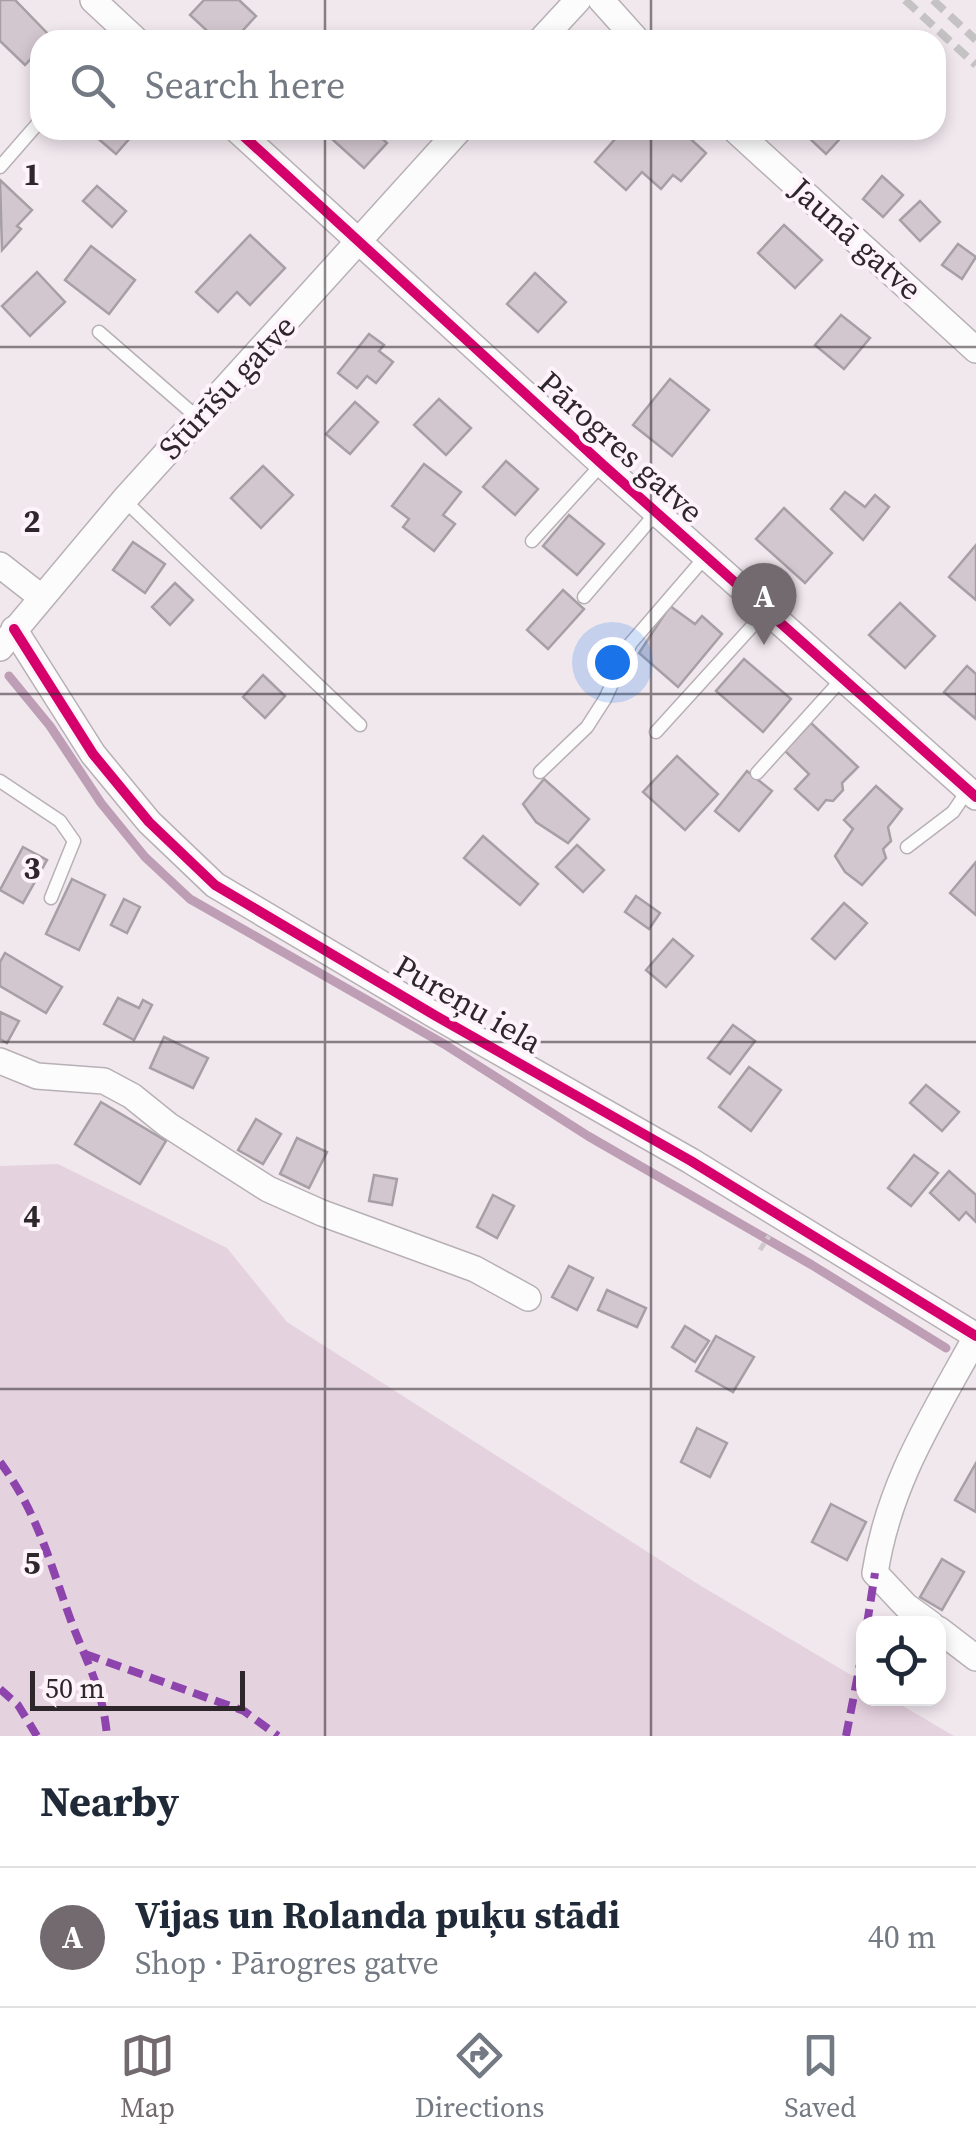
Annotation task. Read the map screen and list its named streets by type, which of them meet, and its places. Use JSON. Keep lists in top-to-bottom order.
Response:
{
  "streets": {
    "street": [
      "Jaunā gatve",
      "Stūrīšu gatve",
      "Pārogres gatve",
      "Pureņu iela"
    ]
  },
  "crossings": [
    ["Stūrīšu gatve", "Pārogres gatve"],
    ["Stūrīšu gatve", "Pureņu iela"]
  ],
  "scale_bar": "50 m",
  "page": {
    "search": "Search here",
    "pins": "A",
    "scale": "50 m",
    "heading": "Nearby",
    "list": [
      {
        "mark": "A",
        "name": "Vijas un Rolanda puķu stādi",
        "note": "Shop · Pārogres gatve",
        "value": "40 m"
      }
    ],
    "nav": ["Map", "Directions", "Saved"]
  },
  "grid": {
    "rows": [
      "1",
      "2",
      "3",
      "4",
      "5"
    ]
  }
}
